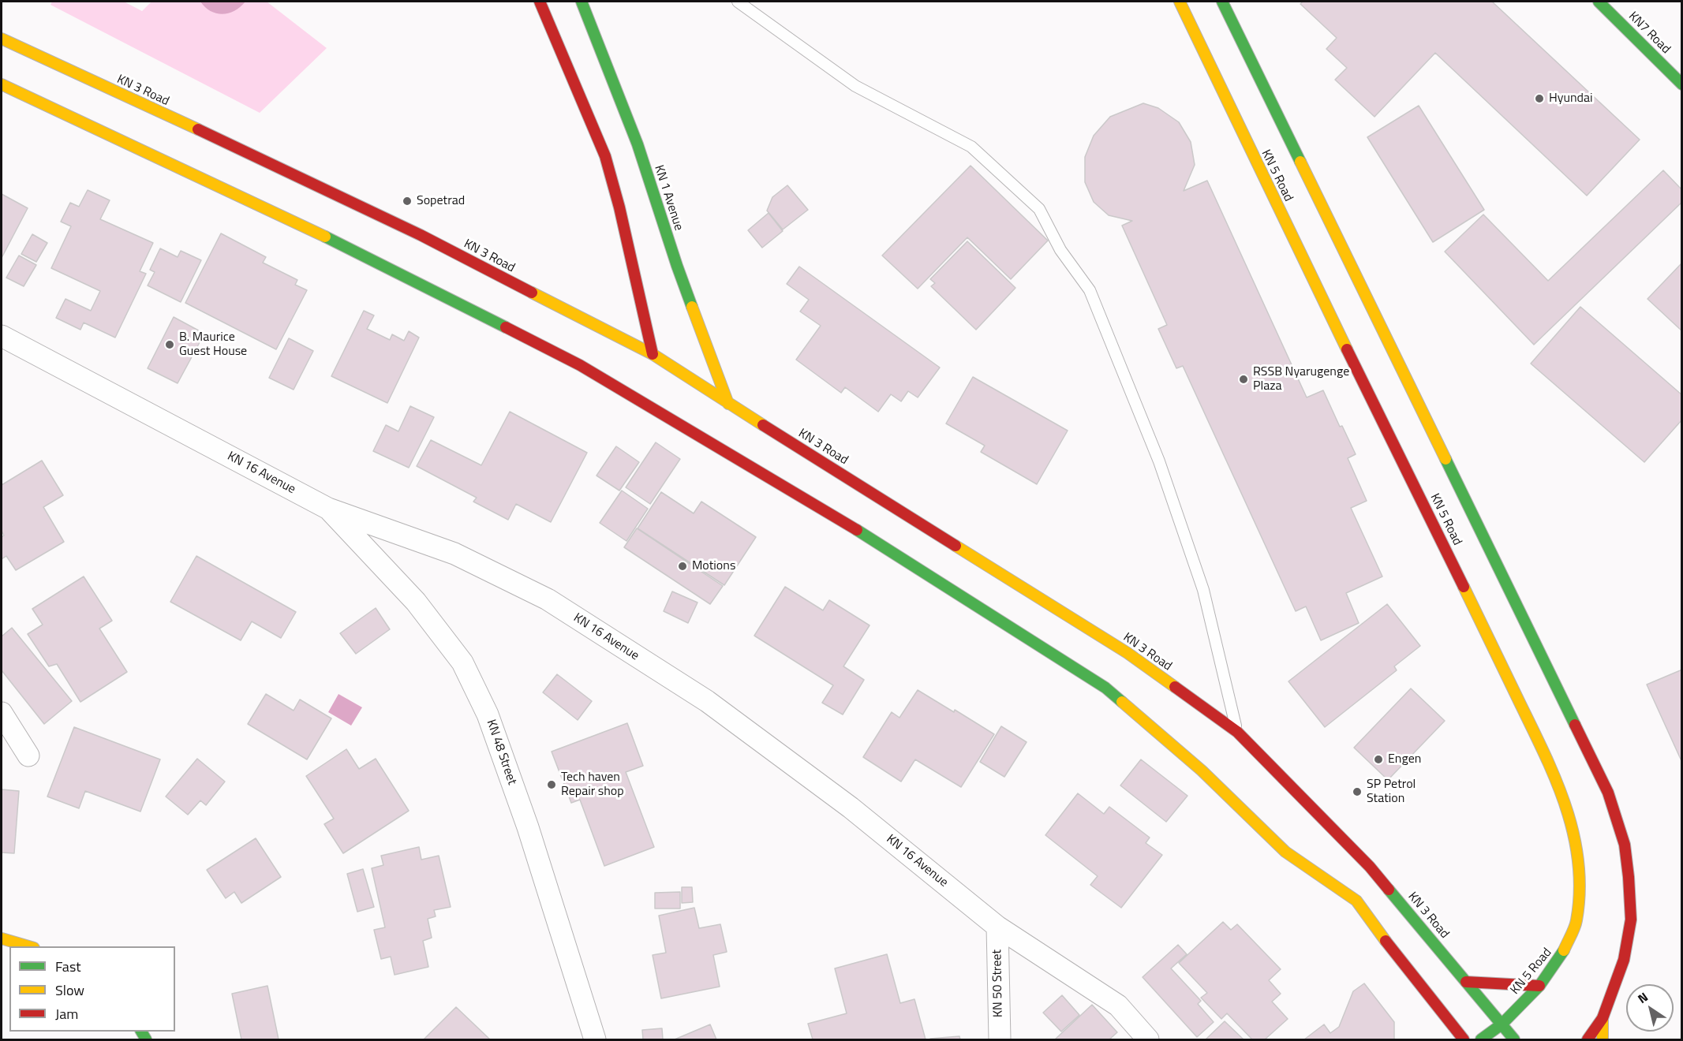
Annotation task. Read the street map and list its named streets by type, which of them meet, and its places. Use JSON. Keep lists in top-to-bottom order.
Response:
{
  "streets": {
    "main road": [
      "KN7 Road",
      "KN 3 Road",
      "KN 5 Road",
      "KN 1 Avenue"
    ],
    "street": ["KN 16 Avenue", "KN 48 Street", "KN 50 Street"]
  },
  "crossings": [
    ["KN 3 Road", "KN 5 Road"],
    ["KN 3 Road", "KN 1 Avenue"],
    ["KN 16 Avenue", "KN 48 Street"],
    ["KN 16 Avenue", "KN 50 Street"]
  ],
  "places": [
    "Hyundai",
    "Sopetrad",
    "B. Maurice Guest House",
    "RSSB Nyarugenge Plaza",
    "Motions",
    "Engen",
    "Tech haven Repair shop",
    "SP Petrol Station"
  ],
  "legend": ["Fast", "Slow", "Jam"],
  "north": "top left"
}
